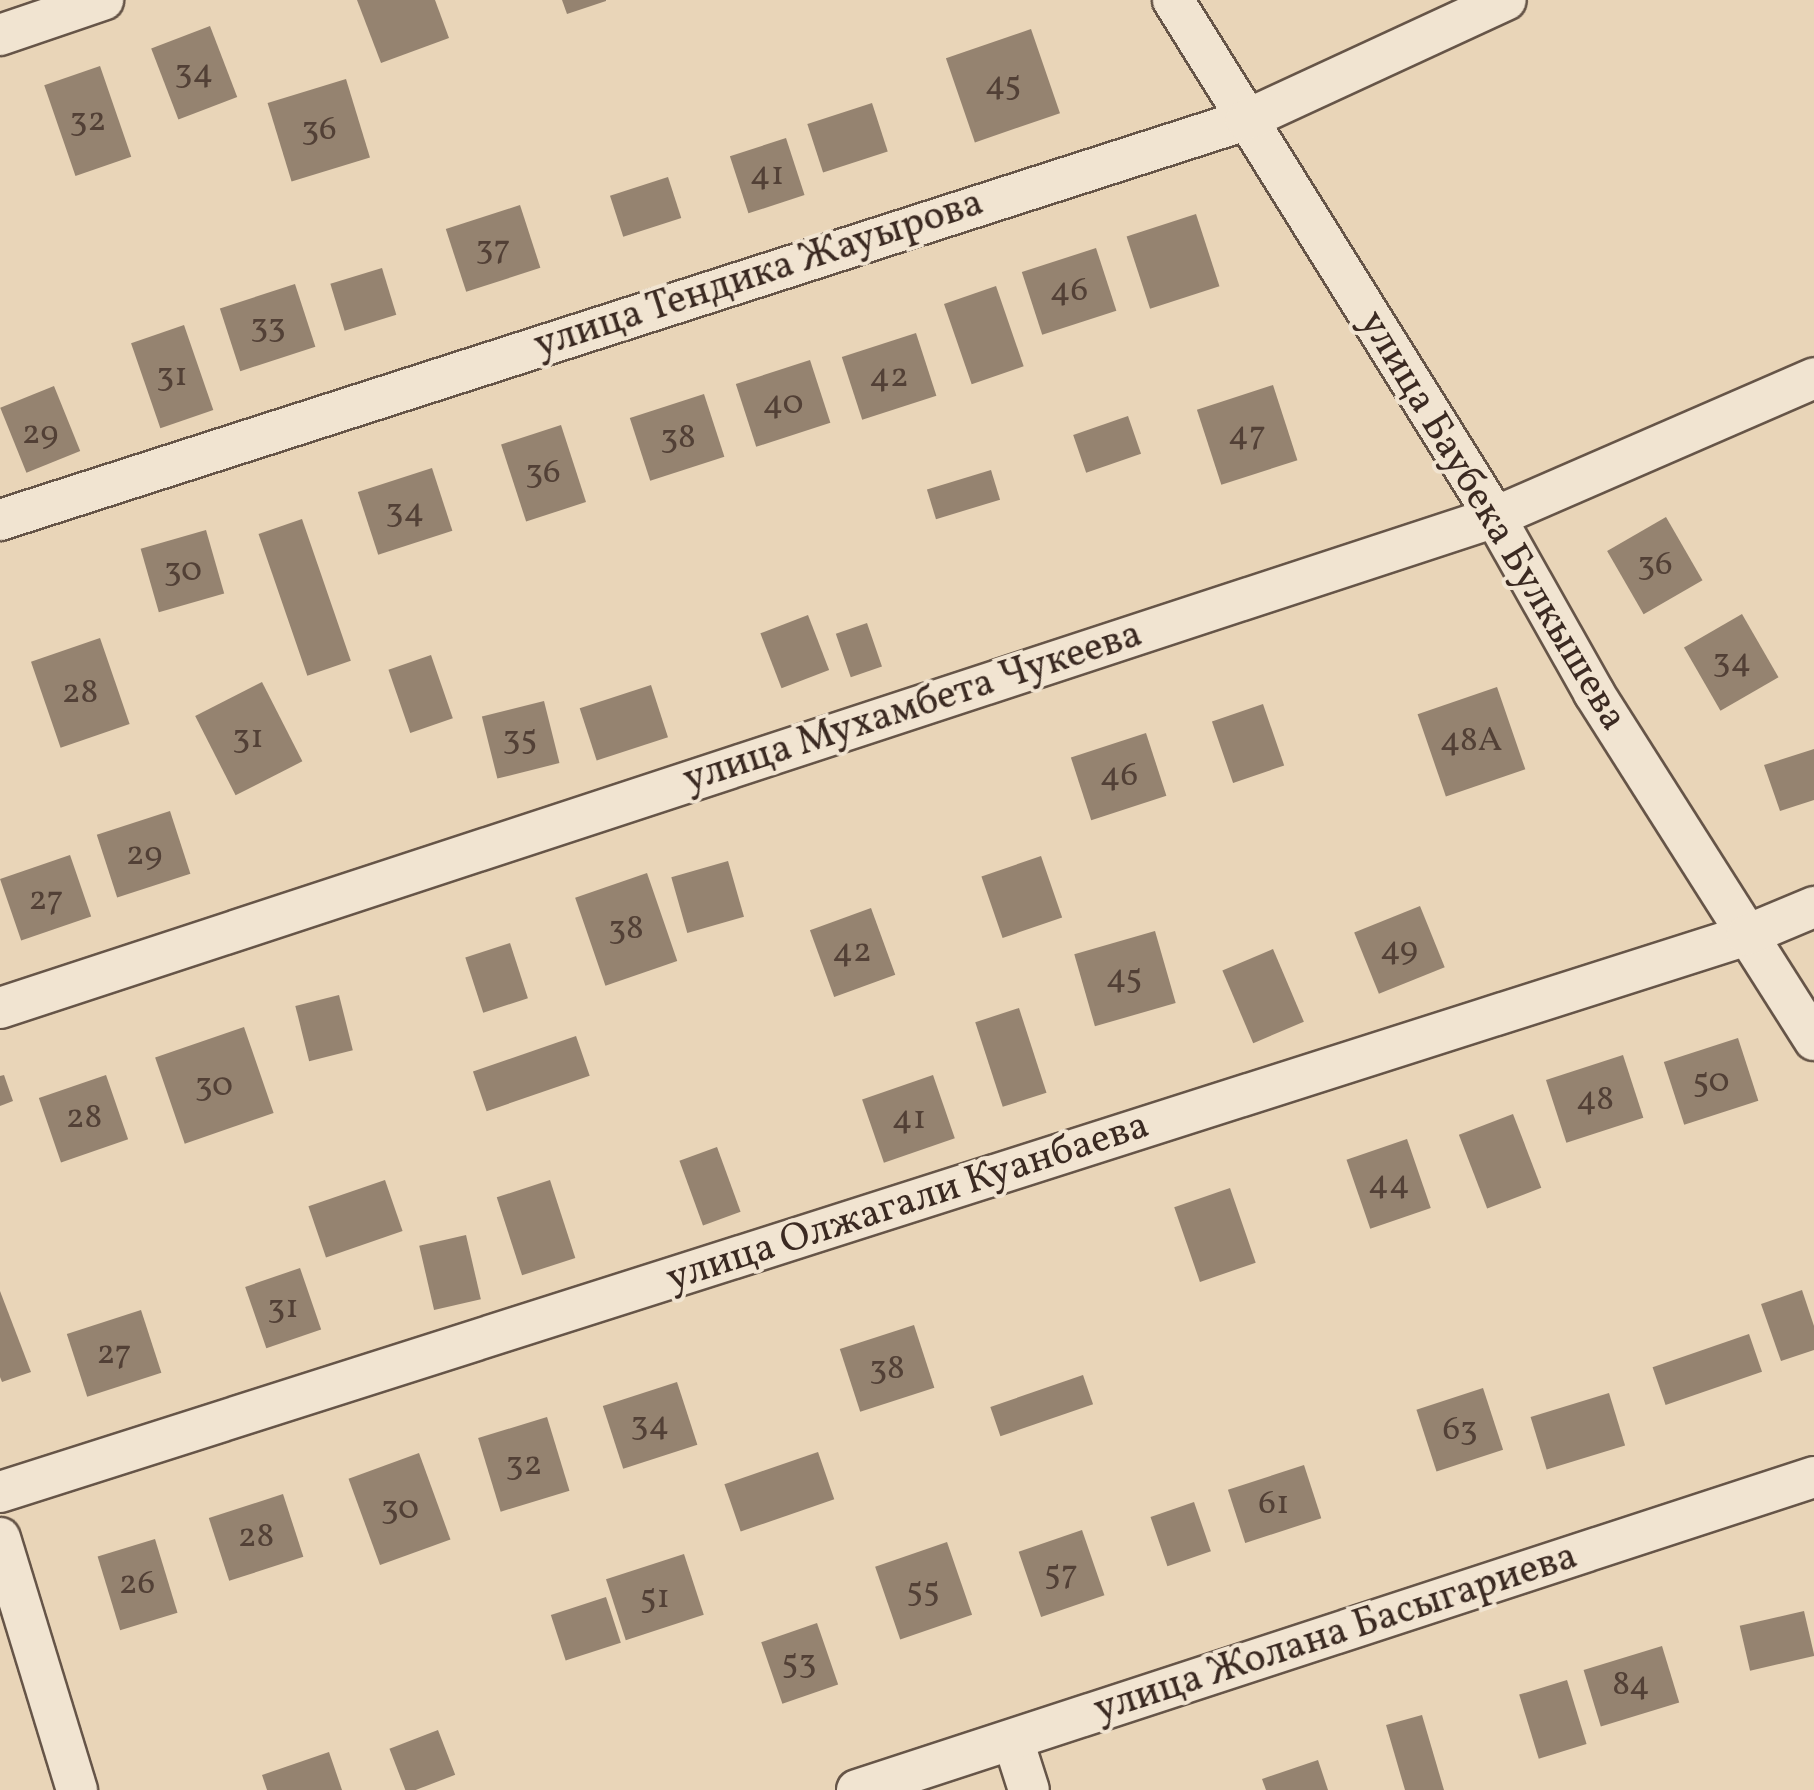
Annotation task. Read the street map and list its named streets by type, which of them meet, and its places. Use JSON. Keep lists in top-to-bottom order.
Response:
{
  "streets": {
    "street": [
      "улица Тендика Жауырова",
      "улица Баубека Булкышева",
      "улица Мухамбета Чукеева",
      "улица Олжагали Куанбаева",
      "улица Жолана Басыгариева"
    ]
  },
  "crossings": [
    ["улица Тендика Жауырова", "улица Баубека Булкышева"],
    ["улица Баубека Булкышева", "улица Мухамбета Чукеева"],
    ["улица Баубека Булкышева", "улица Олжагали Куанбаева"]
  ],
  "house_numbers": [
    "34",
    "45",
    "32",
    "36",
    "41",
    "37",
    "46",
    "33",
    "31",
    "42",
    "40",
    "29",
    "47",
    "38",
    "36",
    "34",
    "36",
    "30",
    "34",
    "28",
    "31",
    "35",
    "48А",
    "46",
    "29",
    "27",
    "38",
    "49",
    "42",
    "45",
    "50",
    "30",
    "48",
    "28",
    "41",
    "44",
    "31",
    "27",
    "38",
    "34",
    "63",
    "32",
    "61",
    "30",
    "28",
    "57",
    "26",
    "55",
    "51",
    "53",
    "84"
  ]
}
